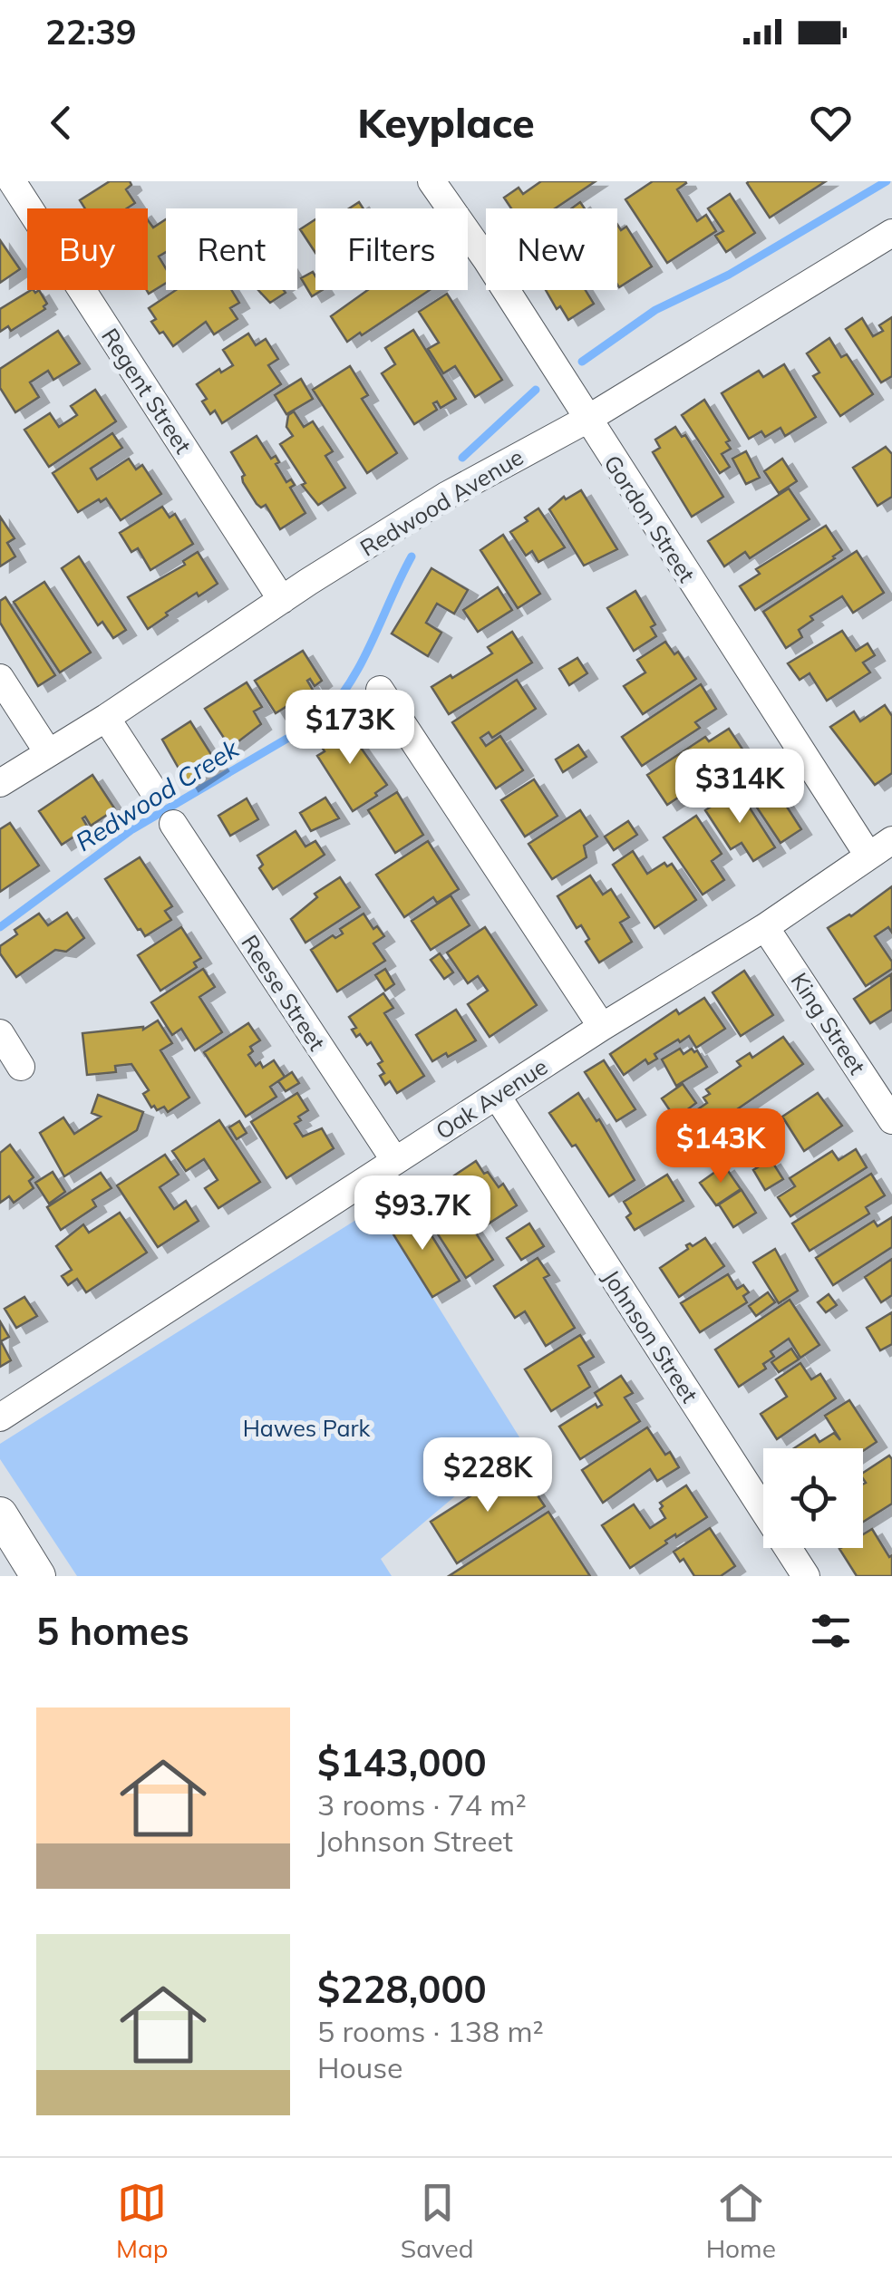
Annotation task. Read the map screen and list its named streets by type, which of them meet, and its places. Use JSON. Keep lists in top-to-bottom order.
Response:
{
  "streets": {
    "street": [
      "Regent Street",
      "Redwood Avenue",
      "Gordon Street",
      "Reese Street",
      "King Street",
      "Oak Avenue",
      "Johnson Street"
    ]
  },
  "crossings": [
    ["Regent Street", "Redwood Avenue"],
    ["Redwood Avenue", "Gordon Street"],
    ["Gordon Street", "Oak Avenue"],
    ["Reese Street", "Oak Avenue"],
    ["King Street", "Oak Avenue"],
    ["Oak Avenue", "Johnson Street"]
  ],
  "water": ["Redwood Creek"],
  "parks": ["Hawes Park"],
  "page": {
    "status": "22:39",
    "header": "Keyplace",
    "chip": [
      "Buy",
      "Rent",
      "Filters",
      "New"
    ],
    "price": [
      "$173K",
      "$314K",
      "$143K",
      "$93.7K",
      "$228K"
    ],
    "heading": "5 homes",
    "list": [
      {
        "name": "$143,000",
        "note": "3 rooms · 74 m² · Johnson Street"
      },
      {
        "name": "$228,000",
        "note": "5 rooms · 138 m² · House"
      }
    ],
    "tabs": ["Map", "Saved", "Home"]
  }
}
